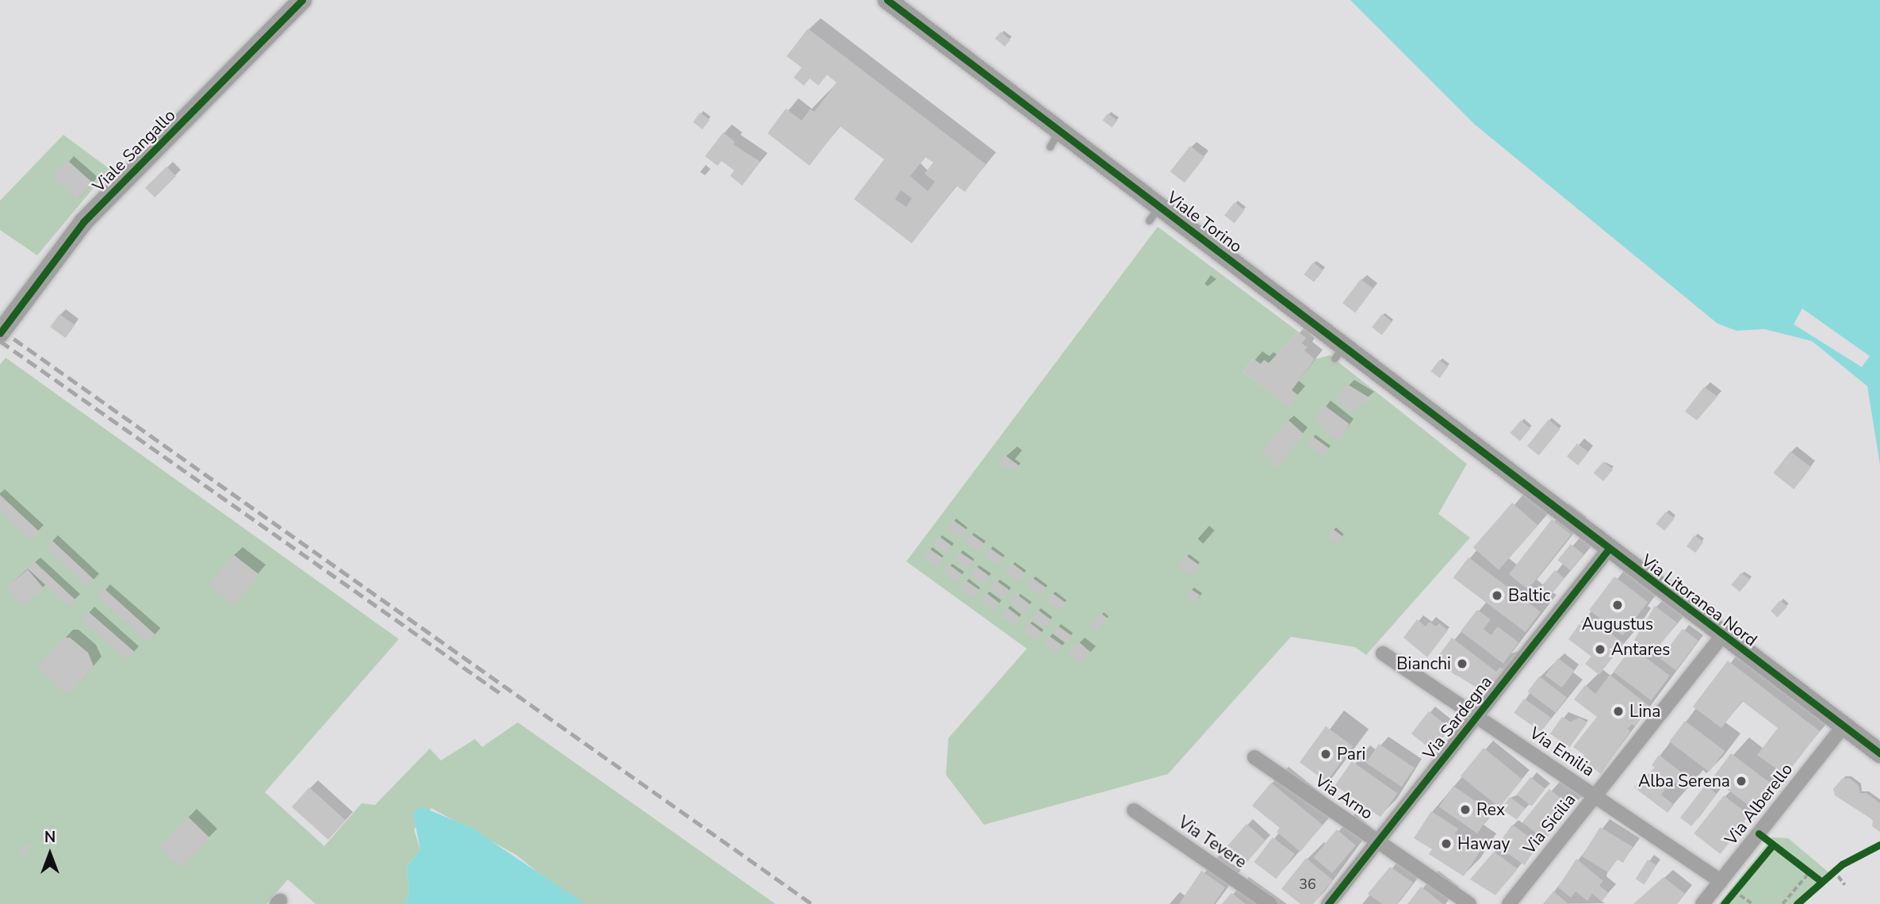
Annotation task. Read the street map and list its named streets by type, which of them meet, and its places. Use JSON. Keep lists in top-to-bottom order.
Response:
{
  "streets": {
    "street": [
      "Viale Sangallo",
      "Viale Torino",
      "Via Litoranea Nord",
      "Via Sardegna",
      "Via Emilia",
      "Via Arno",
      "Via Alberello",
      "Via Sicilia",
      "Via Tevere"
    ]
  },
  "crossings": [
    ["Viale Torino", "Via Litoranea Nord"],
    ["Via Litoranea Nord", "Via Sardegna"],
    ["Via Litoranea Nord", "Via Alberello"],
    ["Via Litoranea Nord", "Via Sicilia"],
    ["Via Sardegna", "Via Emilia"],
    ["Via Sardegna", "Via Arno"],
    ["Via Emilia", "Via Alberello"],
    ["Via Emilia", "Via Sicilia"]
  ],
  "places": [
    "Baltic",
    "Augustus",
    "Antares",
    "Bianchi",
    "Lina",
    "Pari",
    "Alba Serena",
    "Rex",
    "Haway"
  ],
  "house_numbers": ["36"],
  "north": "top"
}
